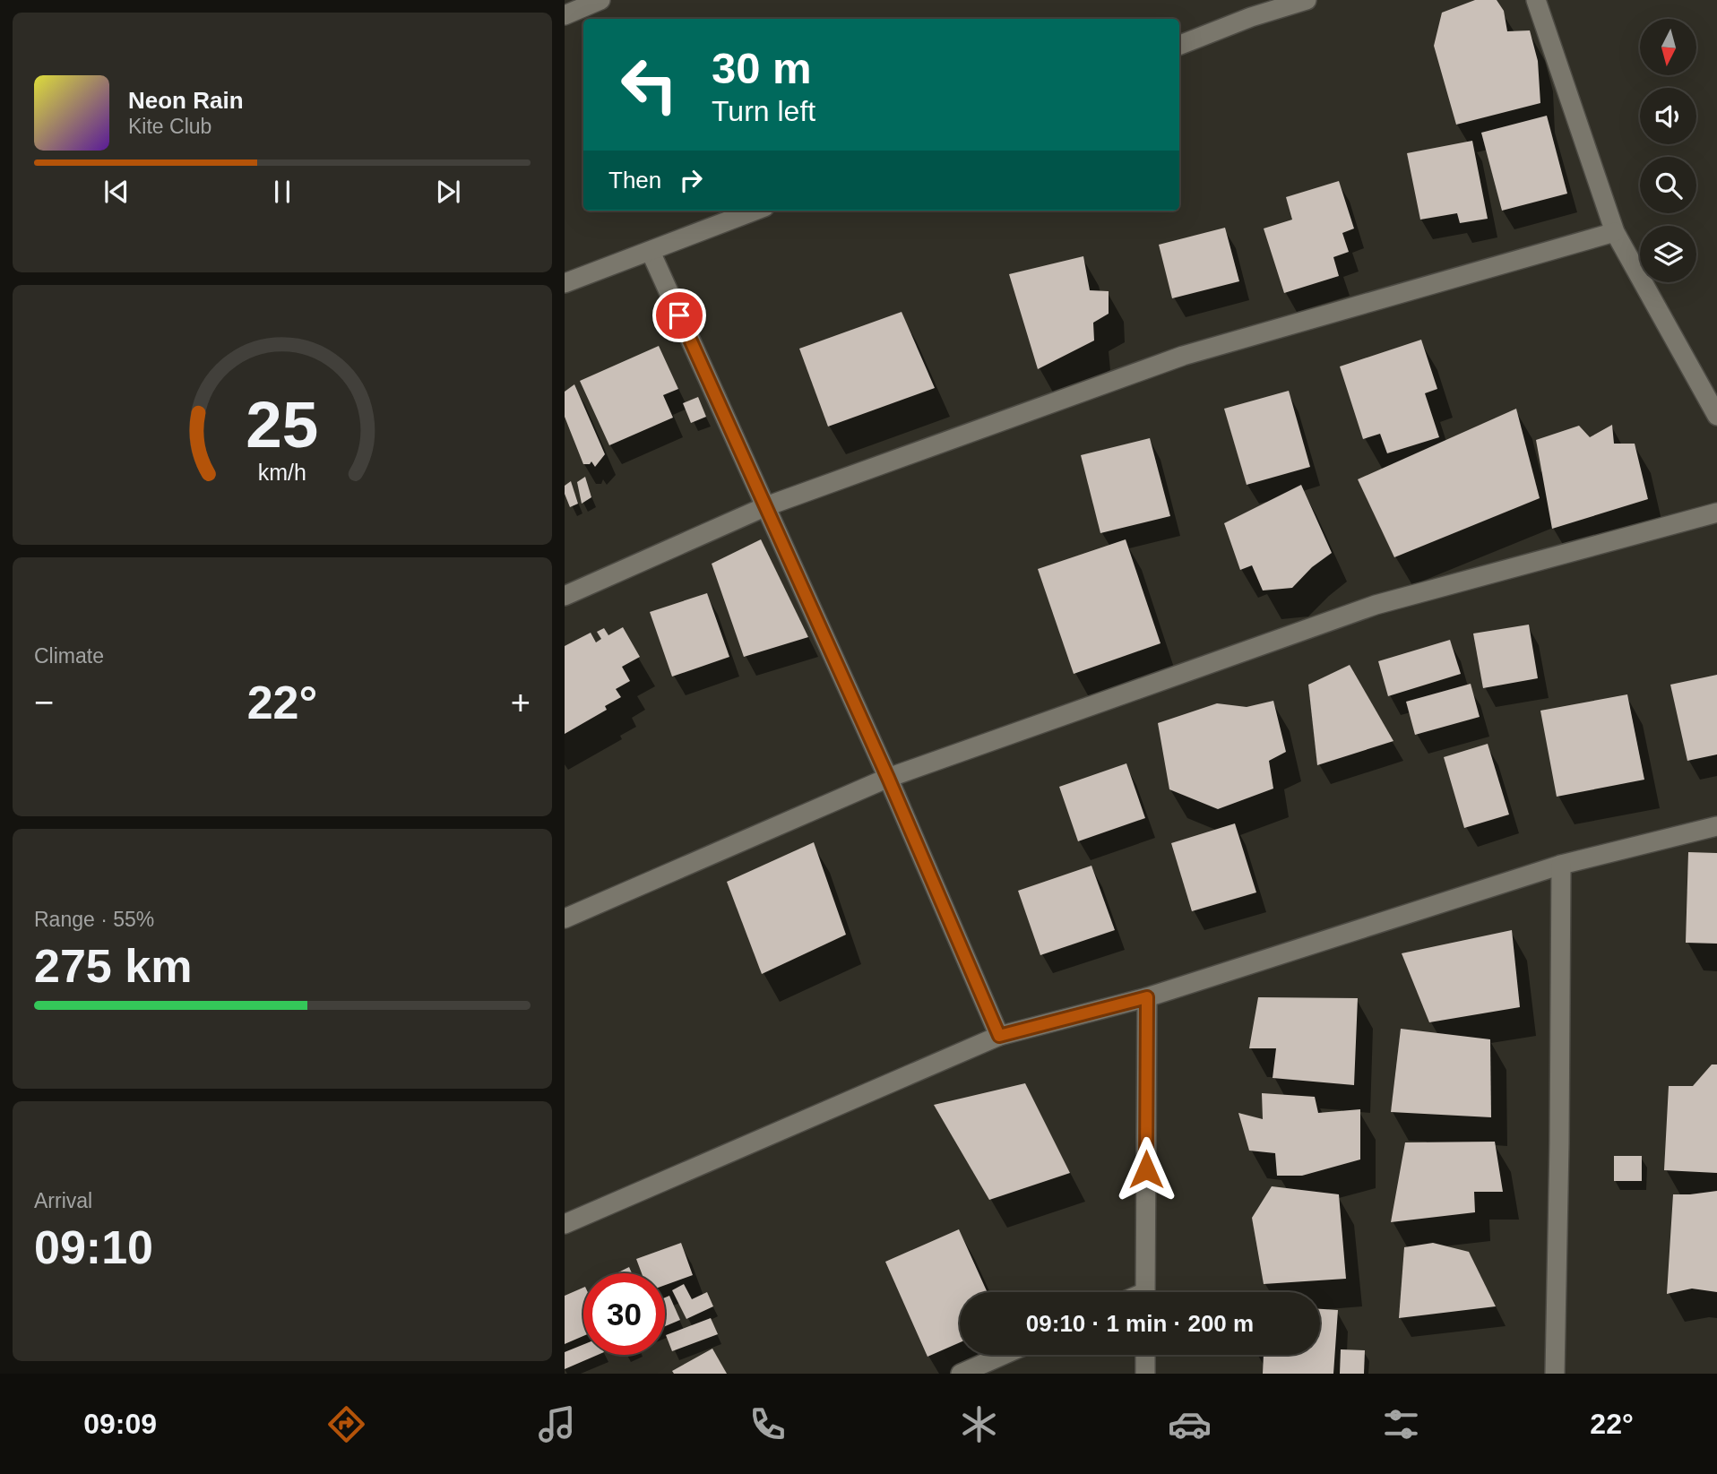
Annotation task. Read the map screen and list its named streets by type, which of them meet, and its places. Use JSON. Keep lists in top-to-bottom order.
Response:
{
  "north": "bottom",
  "page": {
    "turn": ["30 m", "Turn left"],
    "song": ["Neon Rain", "Kite Club"],
    "then": "Then",
    "tile": [
      "Climate",
      ["Range · 55%", "275 km"],
      ["Arrival", "09:10"]
    ],
    "heat": ["−", "22°", "+"],
    "limit": "30",
    "trip": "09:10 · 1 min · 200 m",
    "tabs": ["09:09", "22°"],
    "gauge": ["25", "km/h"]
  }
}
